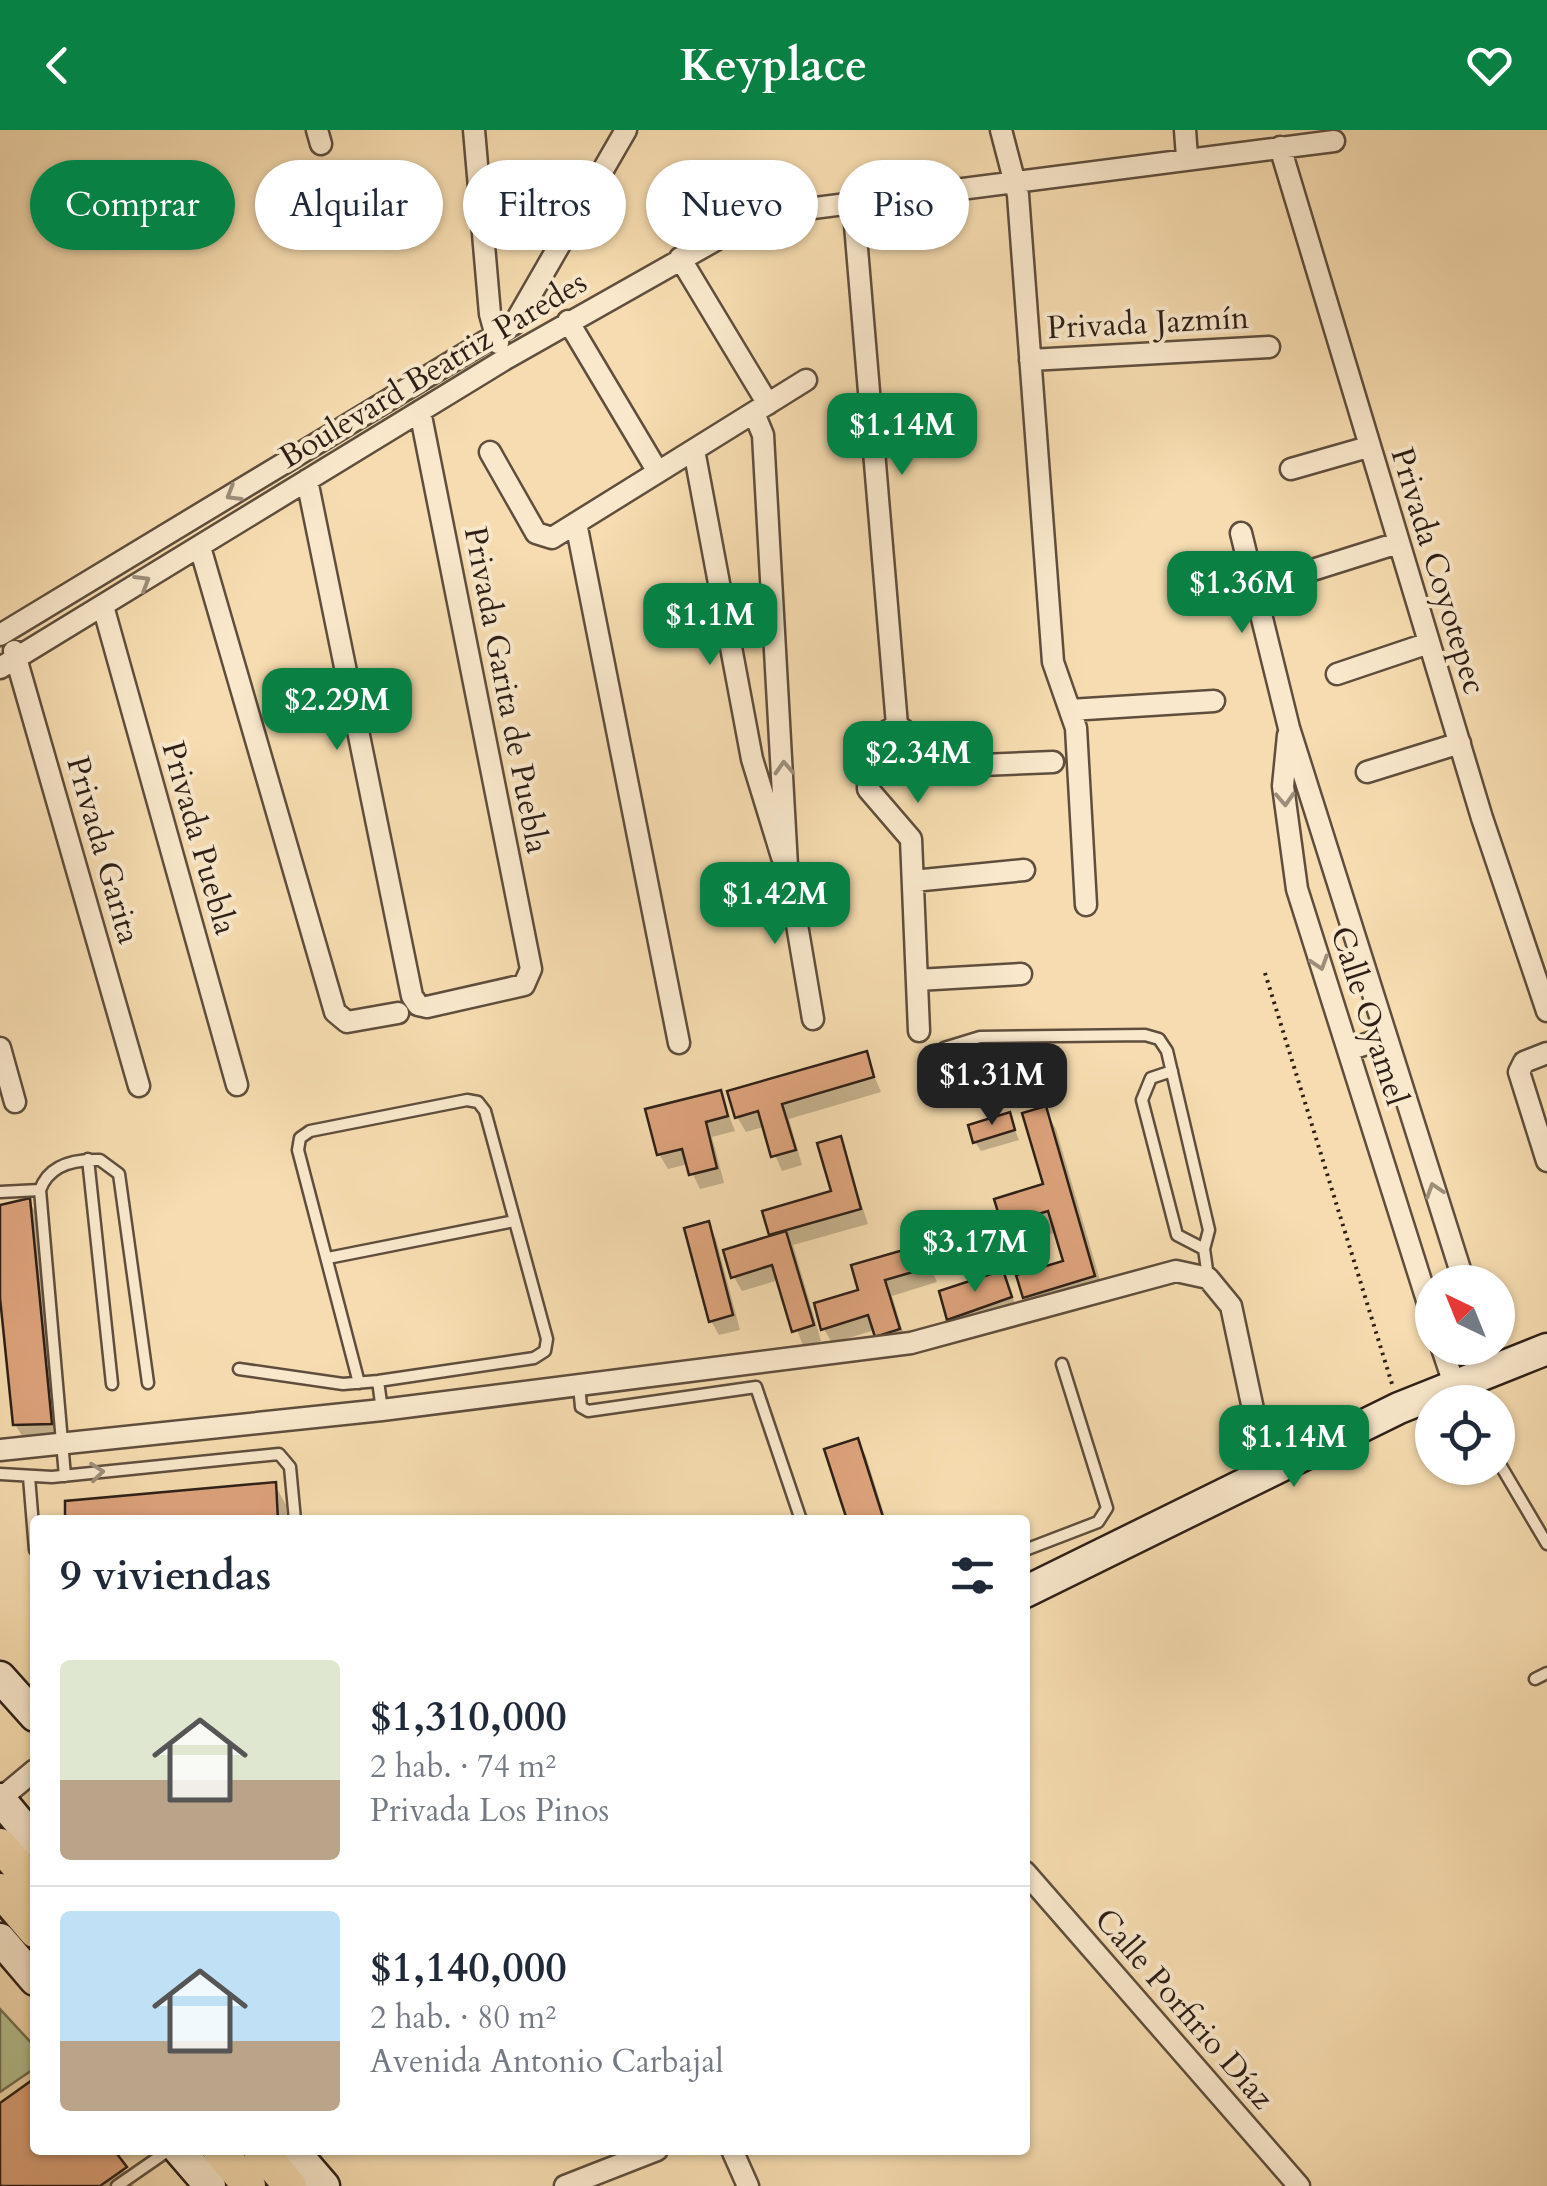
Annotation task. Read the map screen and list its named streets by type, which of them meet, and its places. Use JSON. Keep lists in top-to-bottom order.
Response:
{
  "streets": {
    "street": [
      "Privada Jazmín",
      "Boulevard Beatriz Paredes",
      "Privada Coyotepec",
      "Privada Garita de Puebla",
      "Privada Puebla",
      "Privada Garita",
      "Calle Oyamel",
      "Calle Porfirio Díaz"
    ]
  },
  "crossings": [
    ["Boulevard Beatriz Paredes", "Privada Coyotepec"],
    ["Boulevard Beatriz Paredes", "Privada Garita de Puebla"],
    ["Boulevard Beatriz Paredes", "Privada Puebla"],
    ["Boulevard Beatriz Paredes", "Privada Garita"]
  ],
  "north": "top left",
  "page": {
    "header": "Keyplace",
    "chip": [
      "Comprar",
      "Alquilar",
      "Filtros",
      "Nuevo",
      "Piso"
    ],
    "price": [
      "$1.14M",
      "$1.36M",
      "$1.1M",
      "$2.29M",
      "$2.34M",
      "$1.42M",
      "$1.31M",
      "$3.17M",
      "$1.14M"
    ],
    "heading": "9 viviendas",
    "list": [
      {
        "name": "$1,310,000",
        "note": "2 hab. · 74 m² · Privada Los Pinos"
      },
      {
        "name": "$1,140,000",
        "note": "2 hab. · 80 m² · Avenida Antonio Carbajal"
      }
    ]
  }
}
